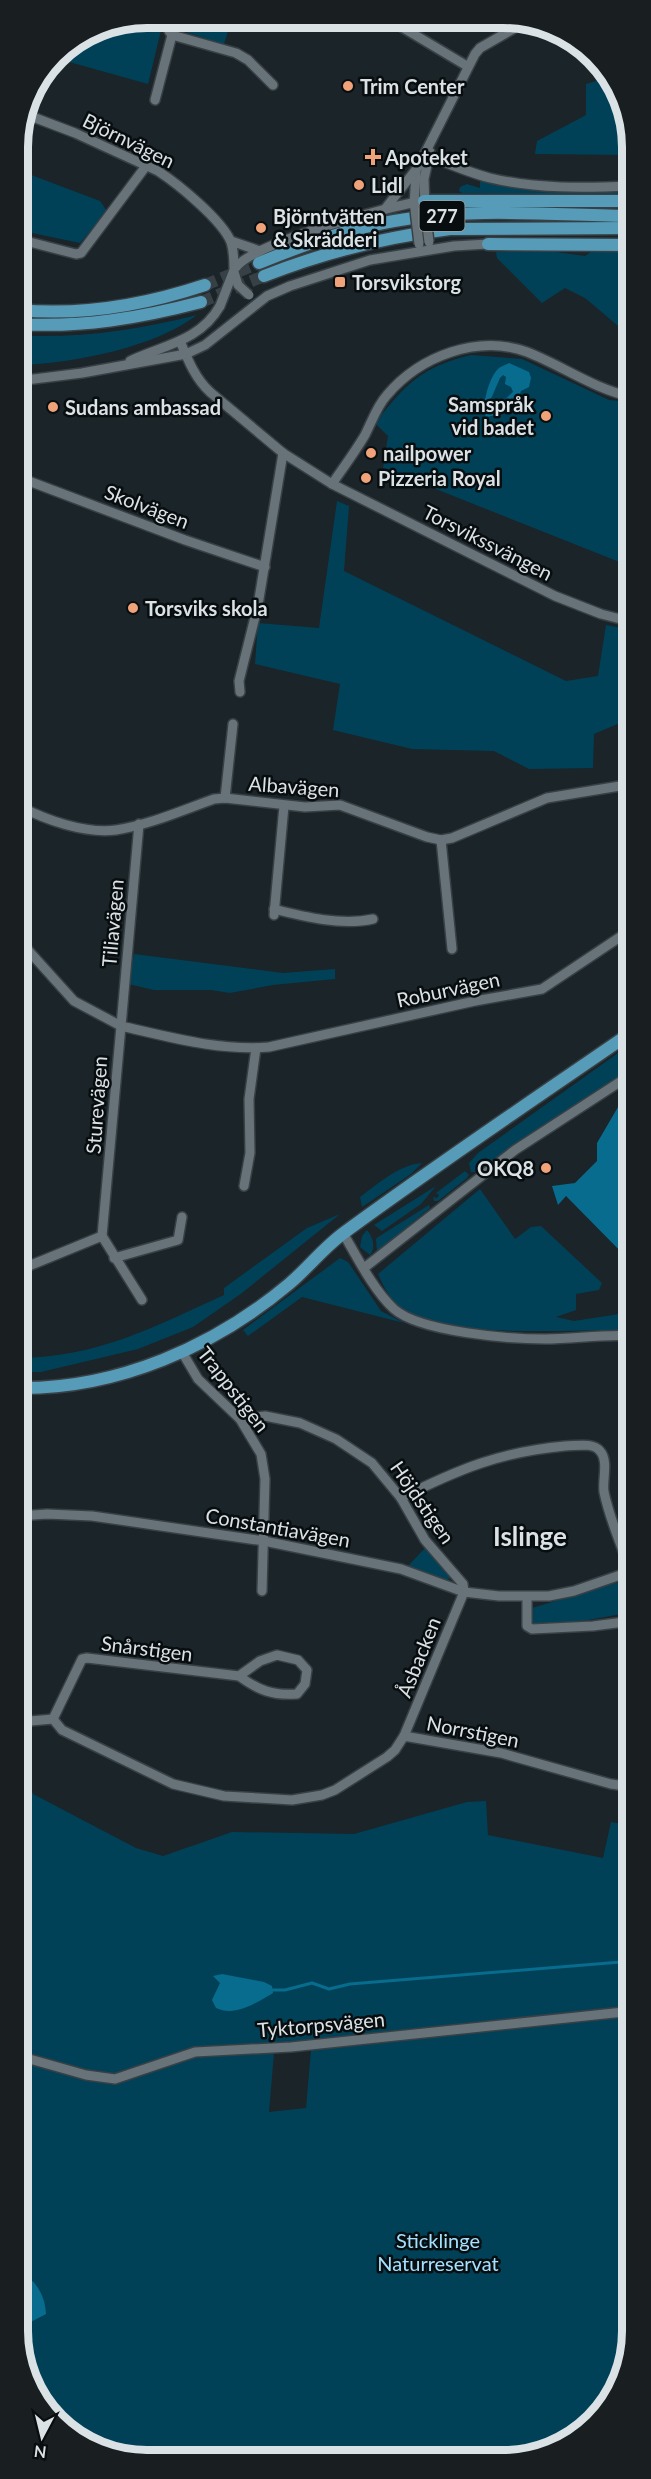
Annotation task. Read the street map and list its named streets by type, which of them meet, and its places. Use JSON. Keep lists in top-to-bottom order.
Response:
{
  "streets": {
    "main road": ["277"],
    "street": [
      "Björnvägen",
      "Skolvägen",
      "Torsvikssvängen",
      "Albavägen",
      "Tiliavägen",
      "Roburvägen",
      "Sturevägen",
      "Trappstigen",
      "Höjdstigen",
      "Constantiavägen",
      "Snårstigen",
      "Åsbacken",
      "Norrstigen",
      "Tyktorpsvägen"
    ]
  },
  "crossings": [
    ["Albavägen", "Tiliavägen"],
    ["Tiliavägen", "Roburvägen"],
    ["Tiliavägen", "Sturevägen"],
    ["Roburvägen", "Sturevägen"],
    ["Trappstigen", "Höjdstigen"],
    ["Trappstigen", "Constantiavägen"],
    ["Höjdstigen", "Constantiavägen"],
    ["Höjdstigen", "Åsbacken"],
    ["Constantiavägen", "Åsbacken"],
    ["Snårstigen", "Norrstigen"],
    ["Åsbacken", "Norrstigen"]
  ],
  "districts": ["Islinge"],
  "parks": ["Sticklinge Naturreservat"],
  "places": {
    "other": [
      "Trim Center",
      "Lidl",
      "Björntvätten & Skrädderi",
      "Sudans ambassad",
      "Samspråk vid badet",
      "nailpower",
      "Pizzeria Royal",
      "Torsviks skola",
      "OKQ8"
    ],
    "health": ["Apoteket"],
    "transit": ["Torsvikstorg"]
  },
  "north": "bottom"
}
